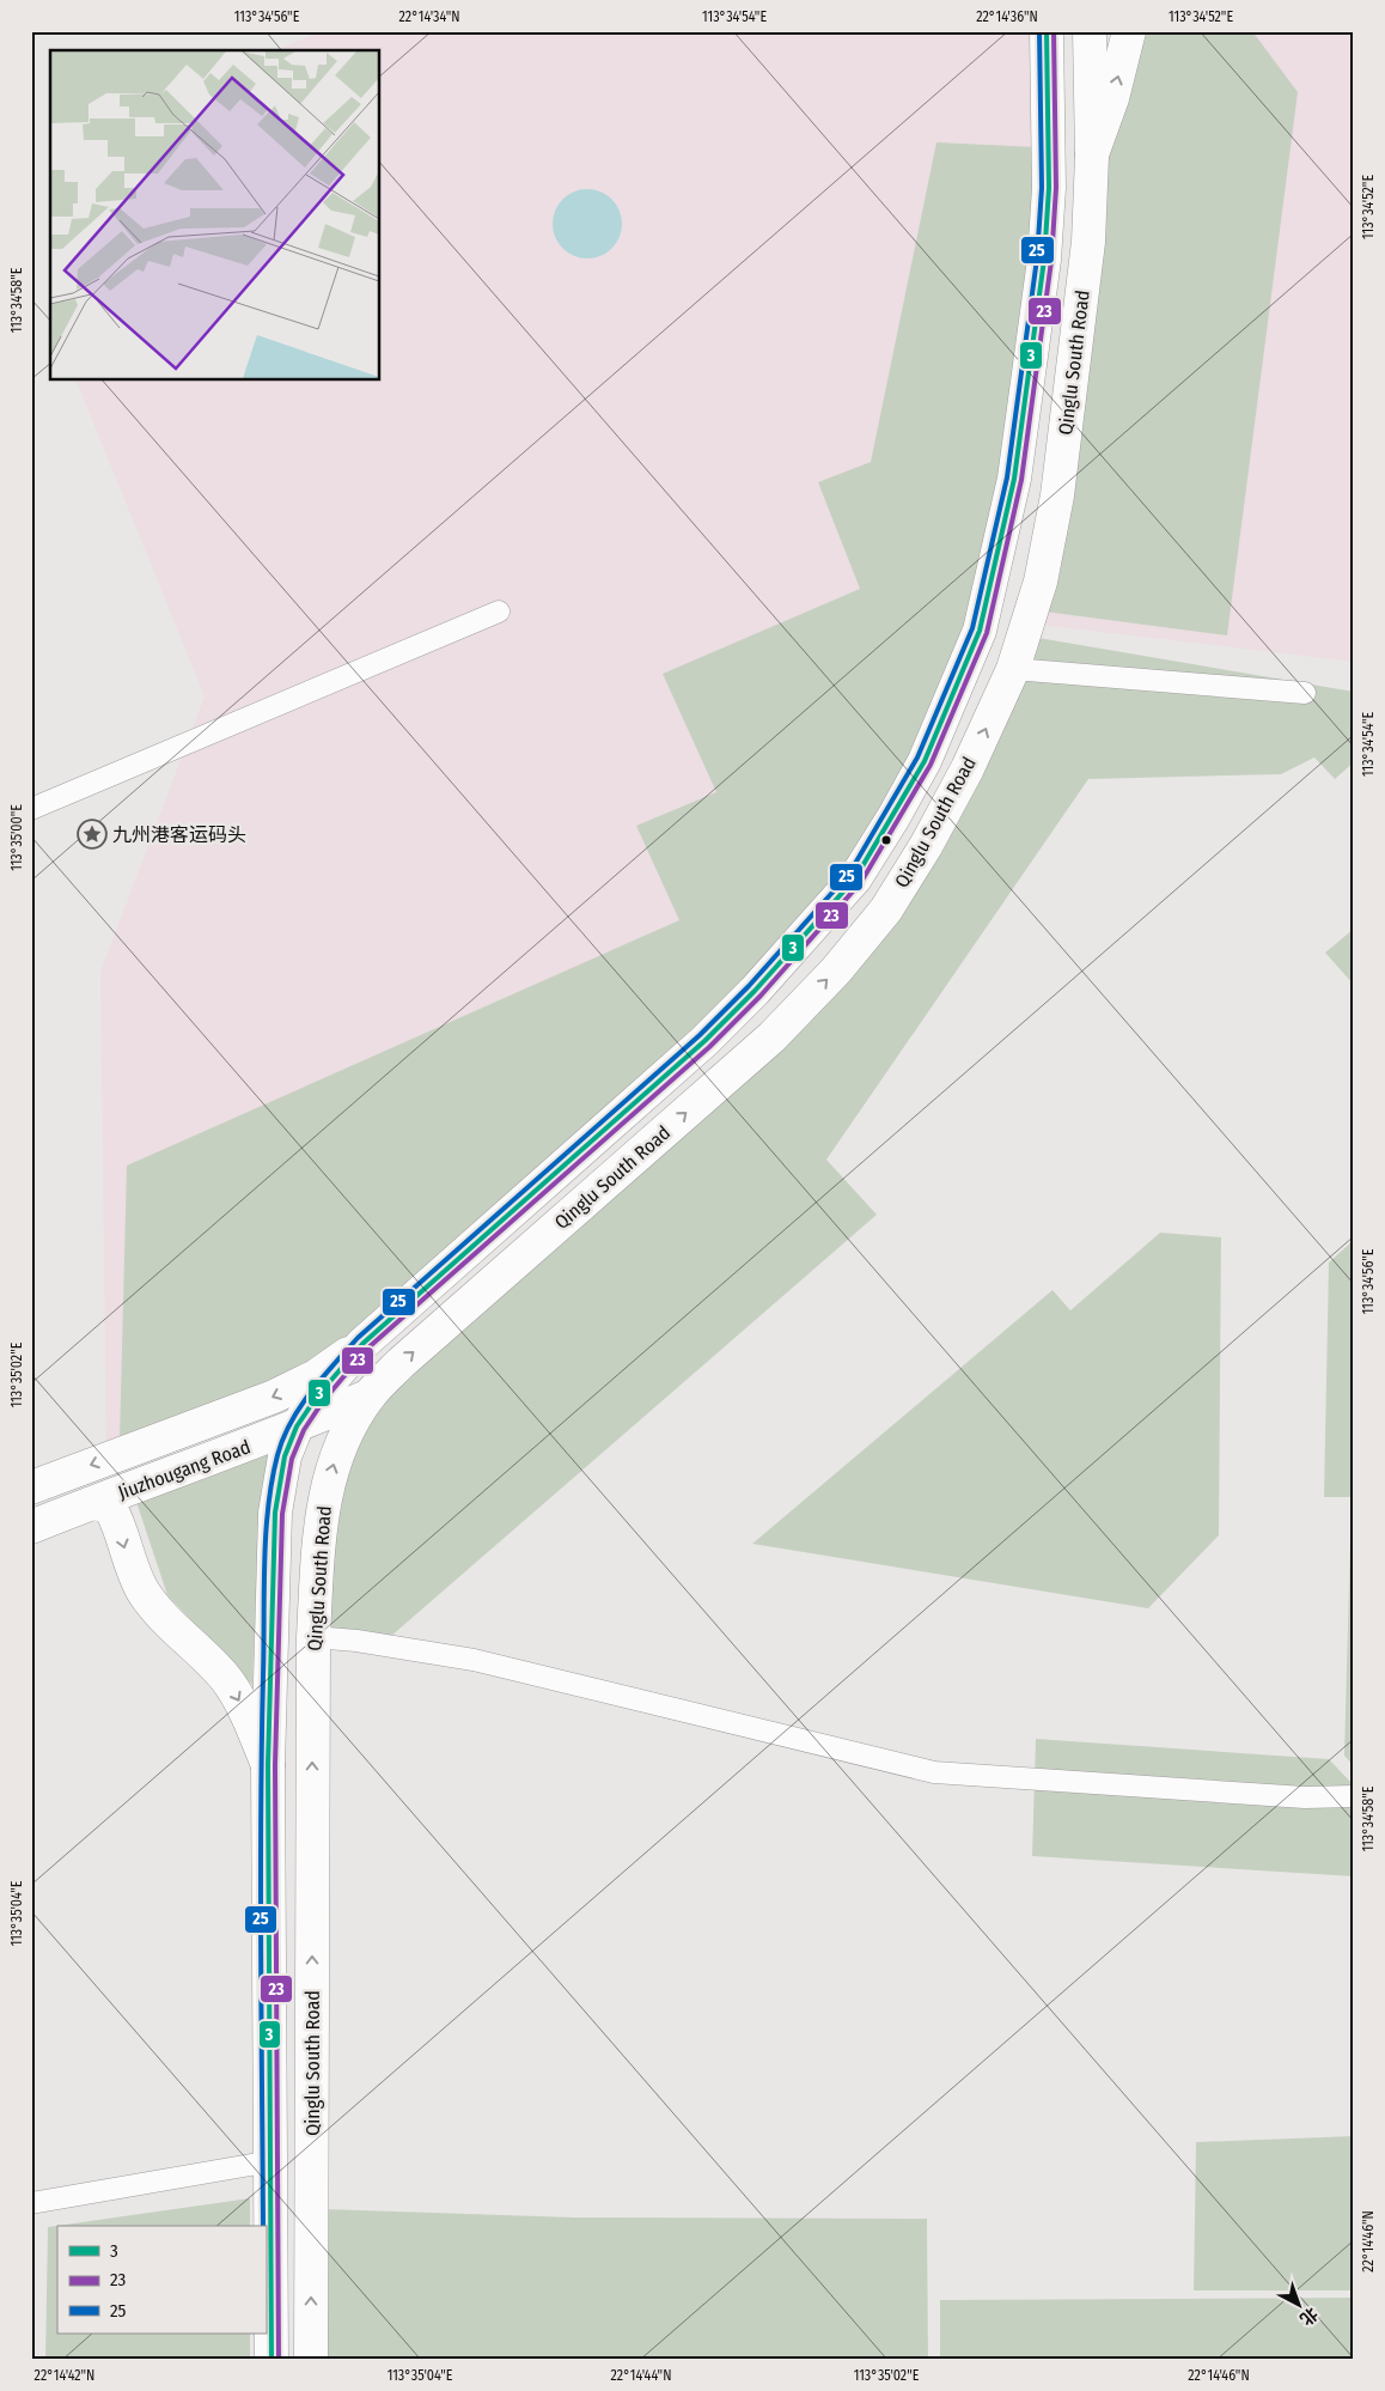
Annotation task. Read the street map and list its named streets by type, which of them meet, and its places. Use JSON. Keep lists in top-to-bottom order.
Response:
{
  "streets": {
    "main road": ["Qinglu South Road", "Jiuzhougang Road"]
  },
  "crossings": [
    ["Qinglu South Road", "Jiuzhougang Road"]
  ],
  "places": {
    "place": ["九州港客运码头"]
  },
  "lines": ["transit line 3", "transit line 23", "transit line 25"],
  "legend": ["3", "23", "25"],
  "north": "bottom right",
  "coordinates": [
    "113°34'56\"E",
    "22°14'34\"N",
    "113°34'54\"E",
    "22°14'36\"N",
    "113°34'52\"E",
    "113°34'58\"E",
    "113°35'00\"E",
    "113°35'02\"E",
    "113°35'04\"E",
    "22°14'46\"N",
    "22°14'42\"N",
    "22°14'44\"N"
  ]
}
